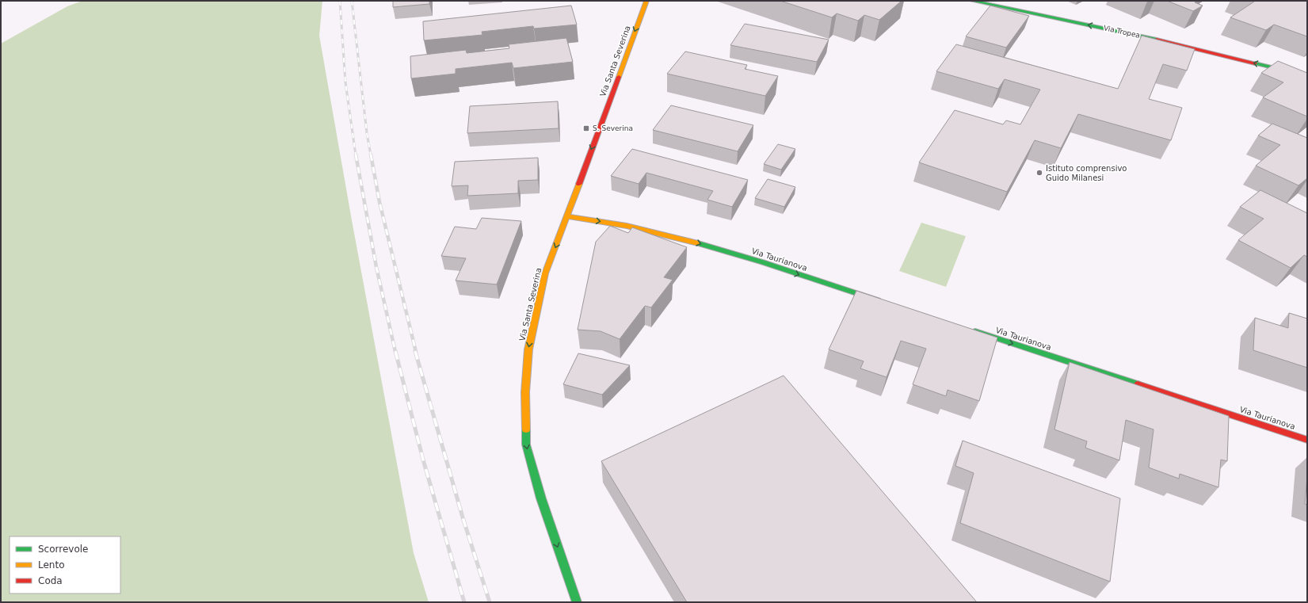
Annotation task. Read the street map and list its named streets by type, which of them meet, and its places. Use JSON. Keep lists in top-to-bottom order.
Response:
{
  "streets": {
    "street": ["Via Tropea", "Via Santa Severina", "Via Taurianova"]
  },
  "crossings": [
    ["Via Santa Severina", "Via Taurianova"]
  ],
  "one_way": ["Via Tropea", "Via Santa Severina", "Via Taurianova"],
  "places": {
    "transit": ["S. Severina"],
    "other": ["Istituto comprensivo Guido Milanesi"]
  },
  "legend": ["Scorrevole", "Lento", "Coda"]
}
